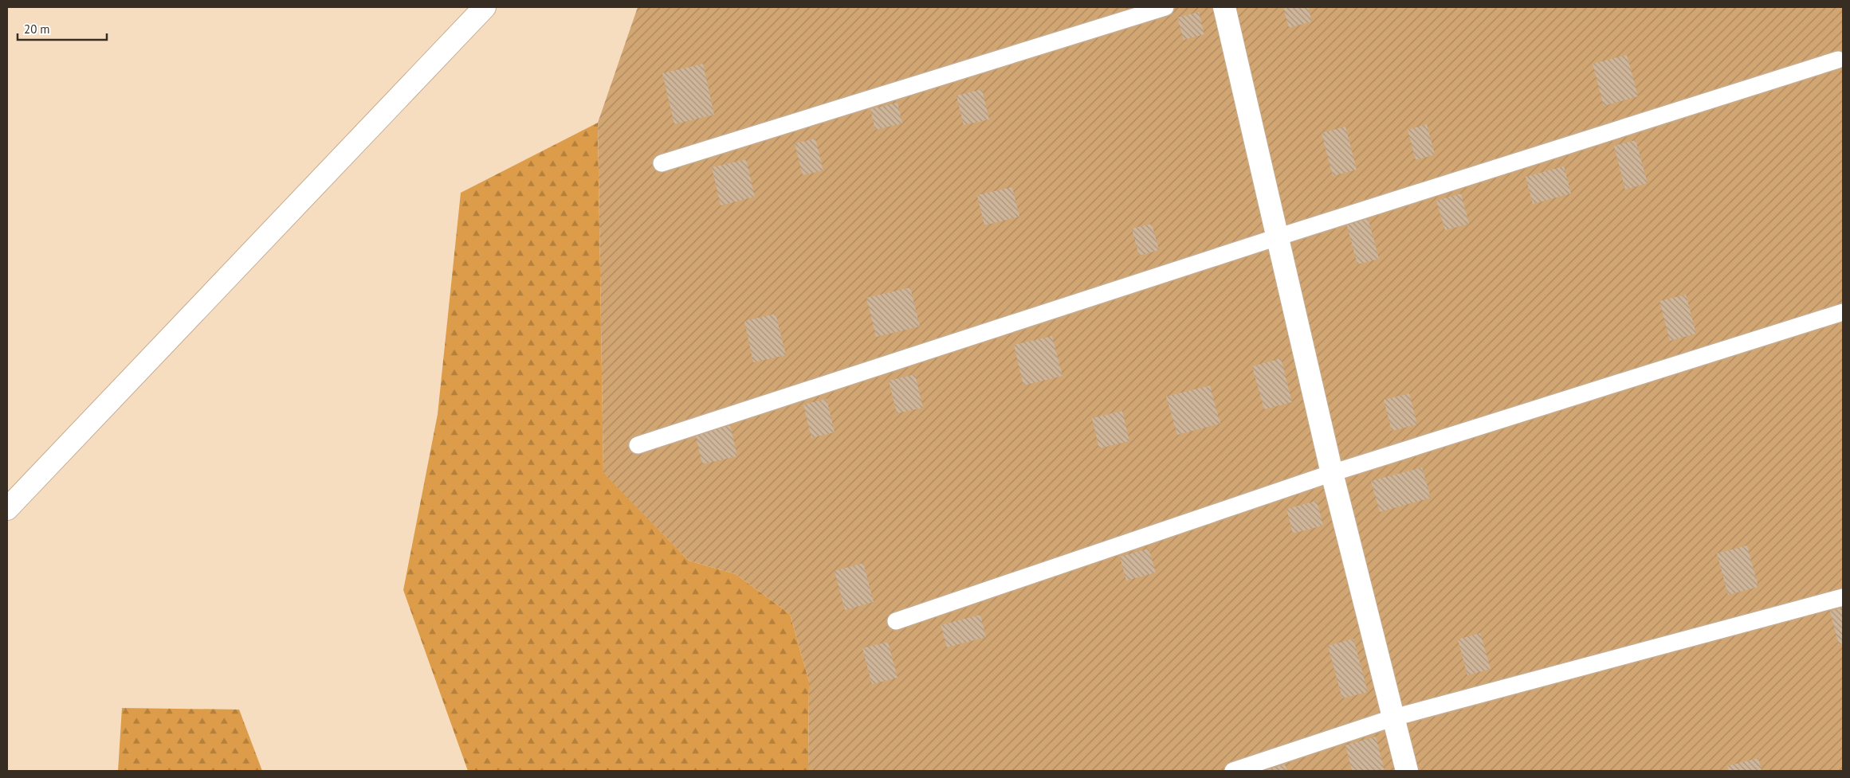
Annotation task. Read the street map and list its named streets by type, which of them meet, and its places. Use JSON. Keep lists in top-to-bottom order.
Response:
{
  "scale_bar": "20 m"
}
